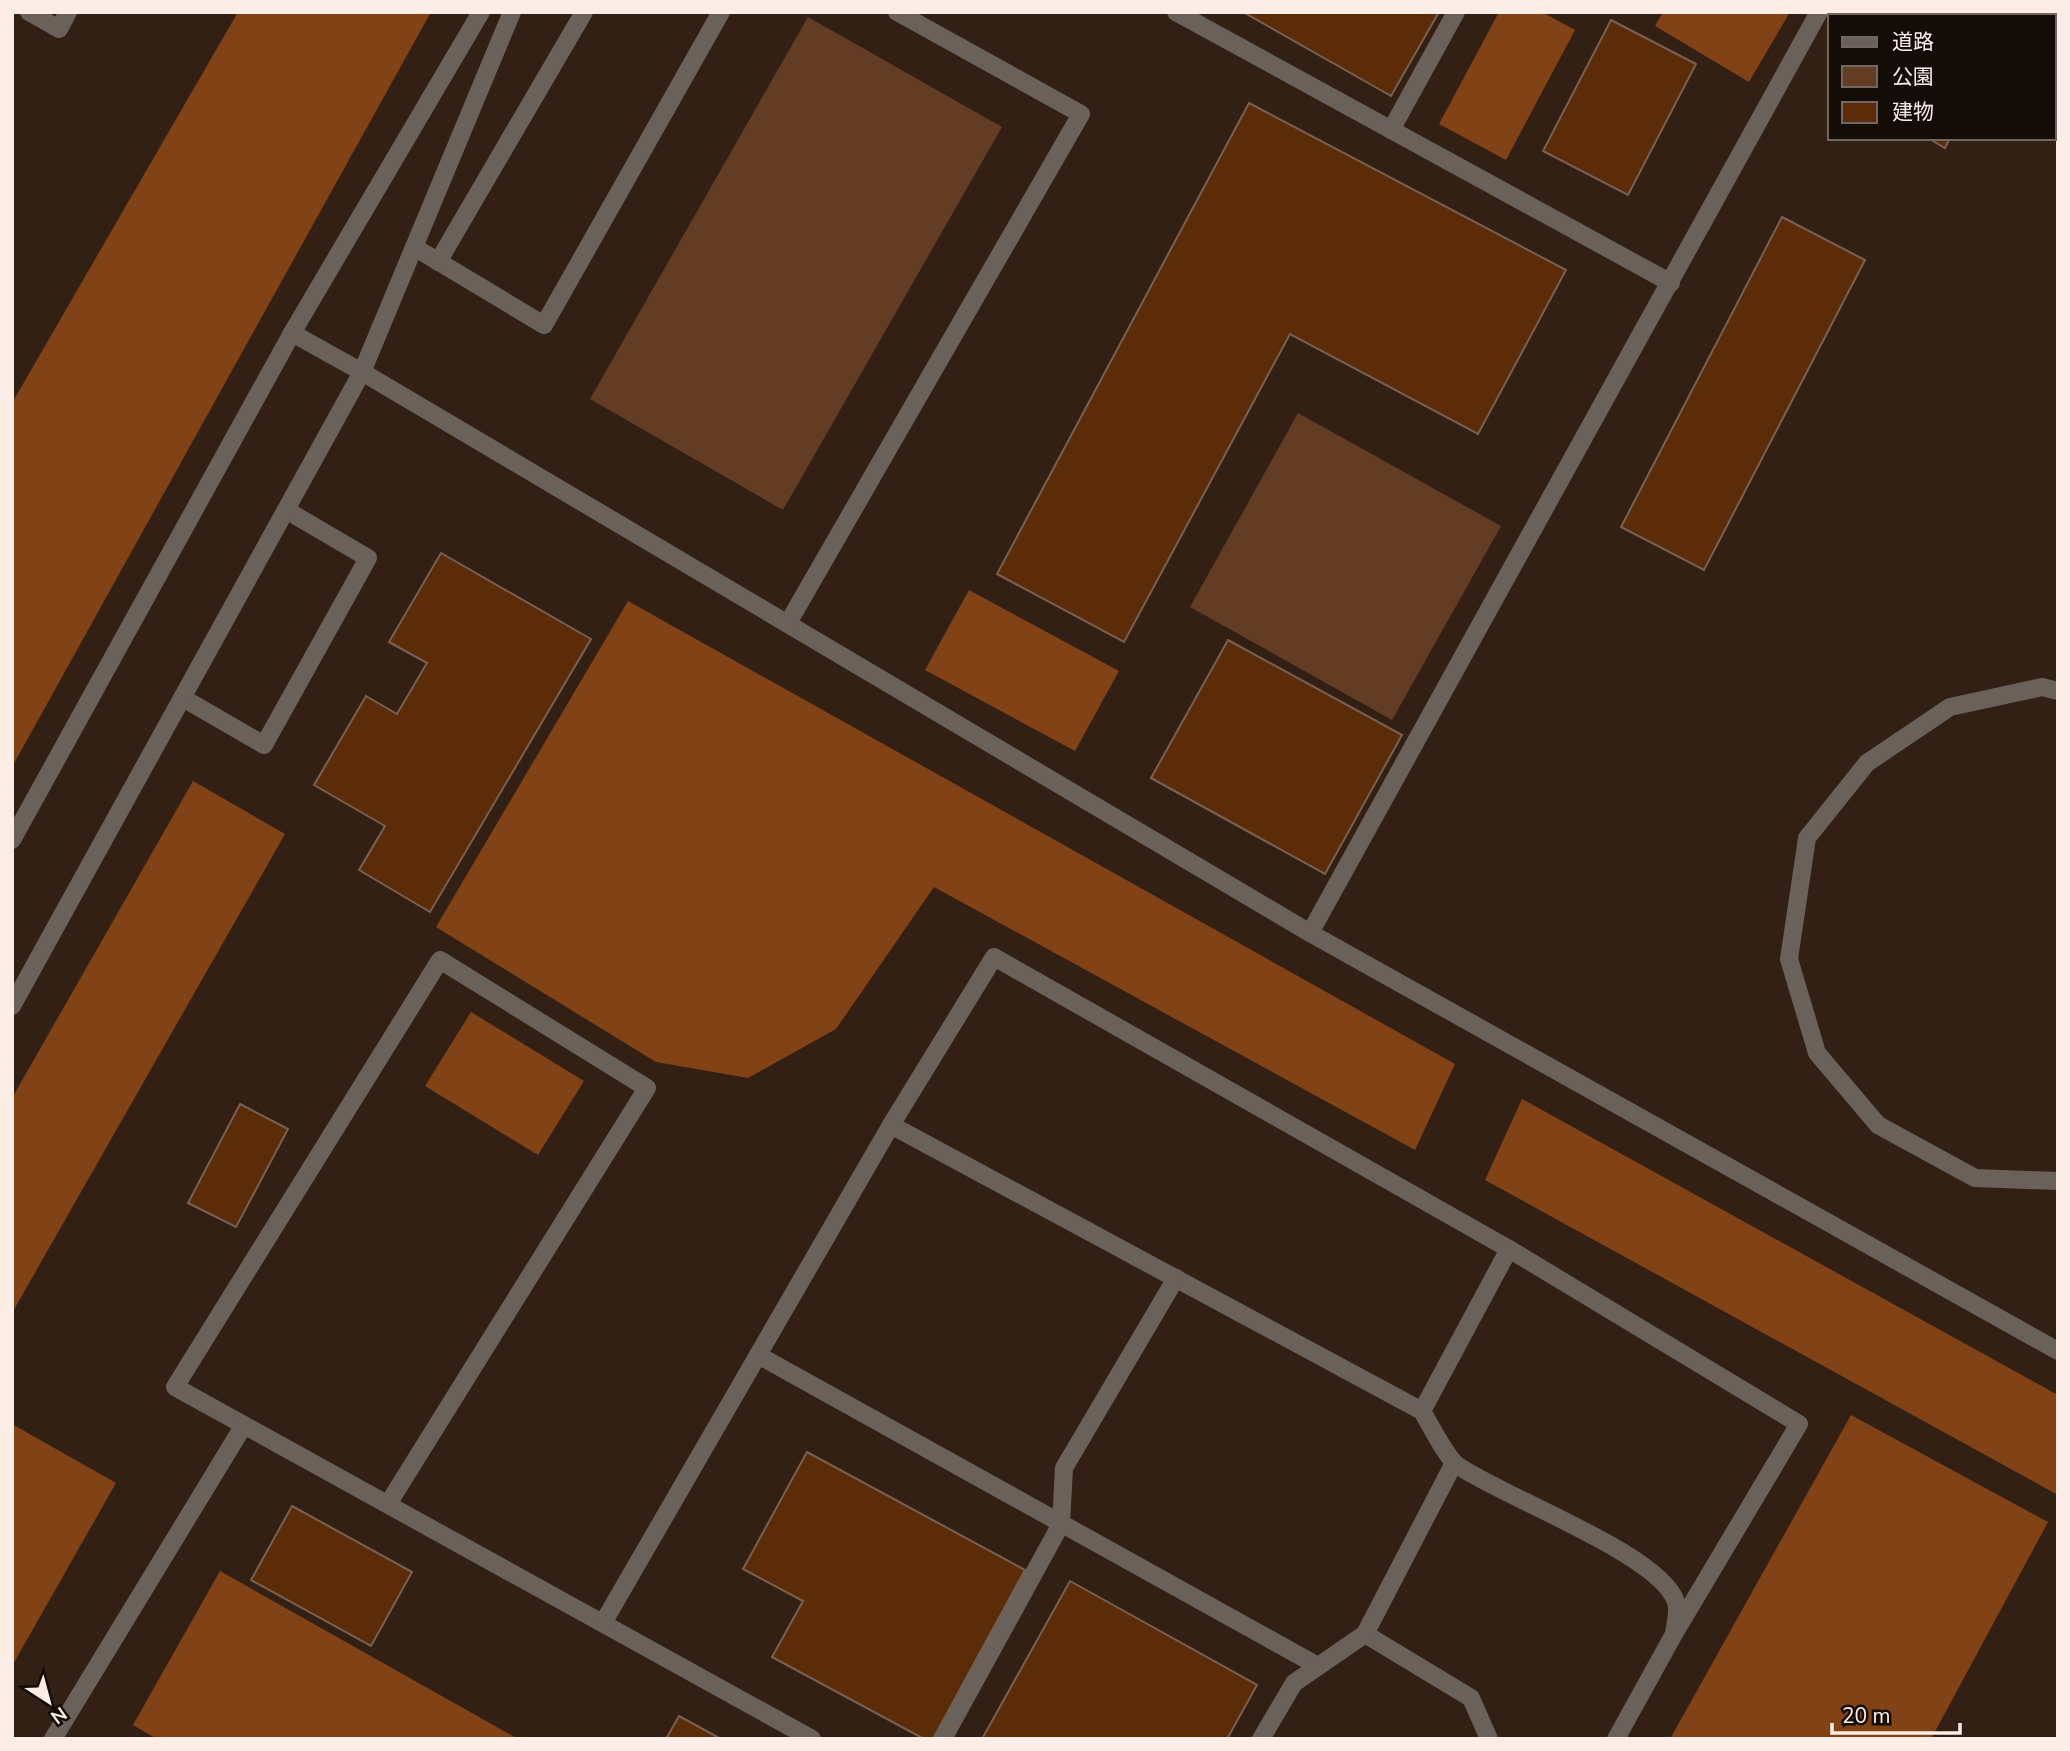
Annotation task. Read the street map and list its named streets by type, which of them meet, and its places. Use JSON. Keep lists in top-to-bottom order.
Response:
{
  "legend": ["道路", "公園", "建物"],
  "scale_bar": "20 m",
  "north": "bottom right"
}
